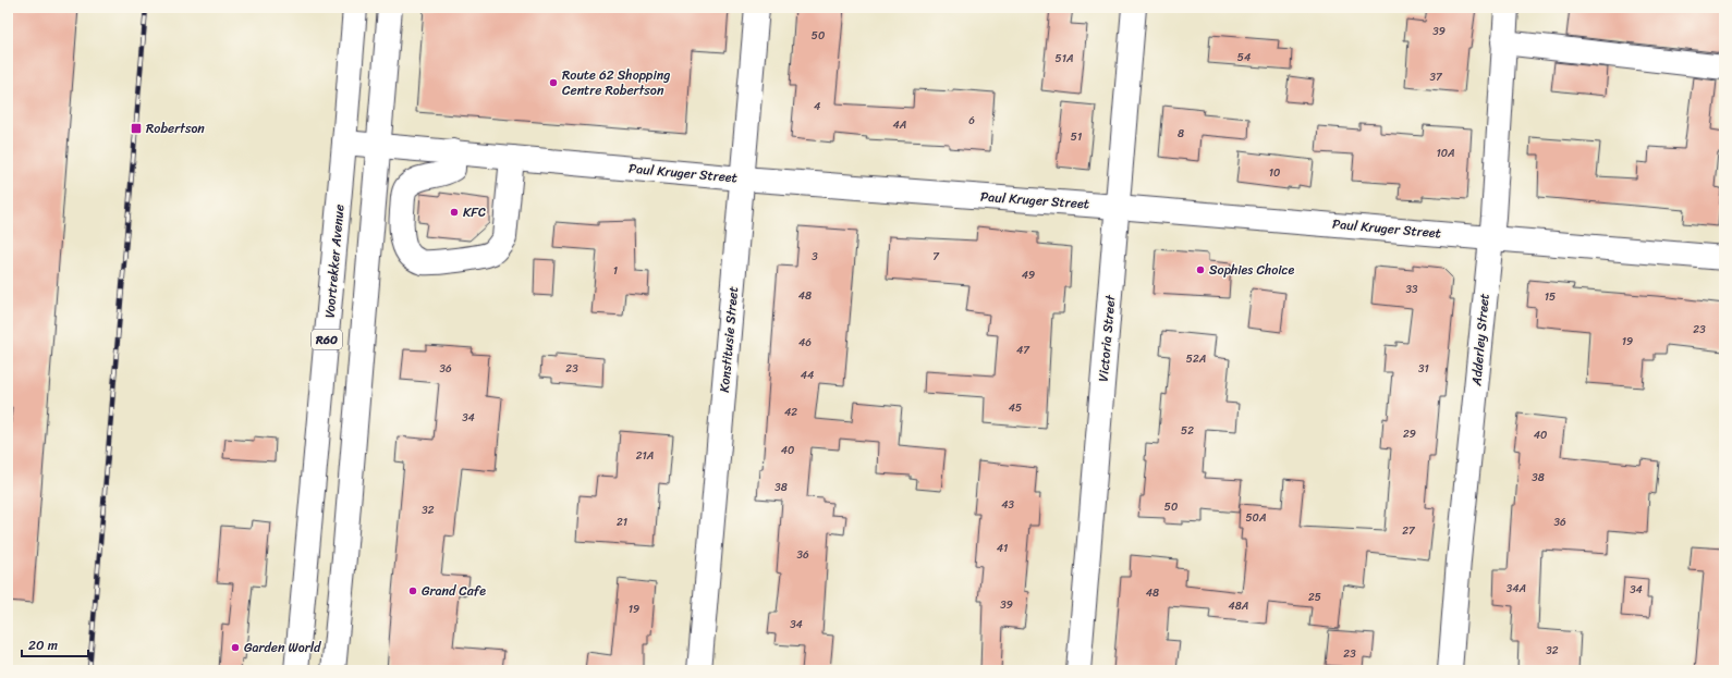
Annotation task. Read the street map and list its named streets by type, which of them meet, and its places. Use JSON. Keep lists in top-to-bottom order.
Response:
{
  "streets": {
    "street": [
      "Paul Kruger Street",
      "Voortrekker Avenue",
      "Victoria Street",
      "R60",
      "Konstitusie Street",
      "Adderley Street"
    ]
  },
  "crossings": [
    ["Paul Kruger Street", "Voortrekker Avenue"],
    ["Paul Kruger Street", "Victoria Street"],
    ["Paul Kruger Street", "Konstitusie Street"],
    ["Paul Kruger Street", "Adderley Street"]
  ],
  "places": {
    "other": [
      "Route 62 Shopping Centre Robertson",
      "KFC",
      "Sophies Choice",
      "Grand Cafe",
      "Garden World"
    ],
    "transit": ["Robertson"]
  },
  "house_numbers": [
    "39",
    "50",
    "54",
    "51A",
    "37",
    "4",
    "6",
    "4A",
    "8",
    "51",
    "10A",
    "10",
    "3",
    "7",
    "1",
    "49",
    "33",
    "48",
    "15",
    "23",
    "19",
    "46",
    "47",
    "52A",
    "36",
    "23",
    "31",
    "44",
    "45",
    "42",
    "34",
    "52",
    "29",
    "40",
    "40",
    "21A",
    "38",
    "38",
    "43",
    "50",
    "32",
    "50A",
    "21",
    "36",
    "27",
    "41",
    "36",
    "34A",
    "34",
    "48",
    "25",
    "39",
    "48A",
    "19",
    "34",
    "32",
    "23"
  ],
  "scale_bar": "20 m"
}
